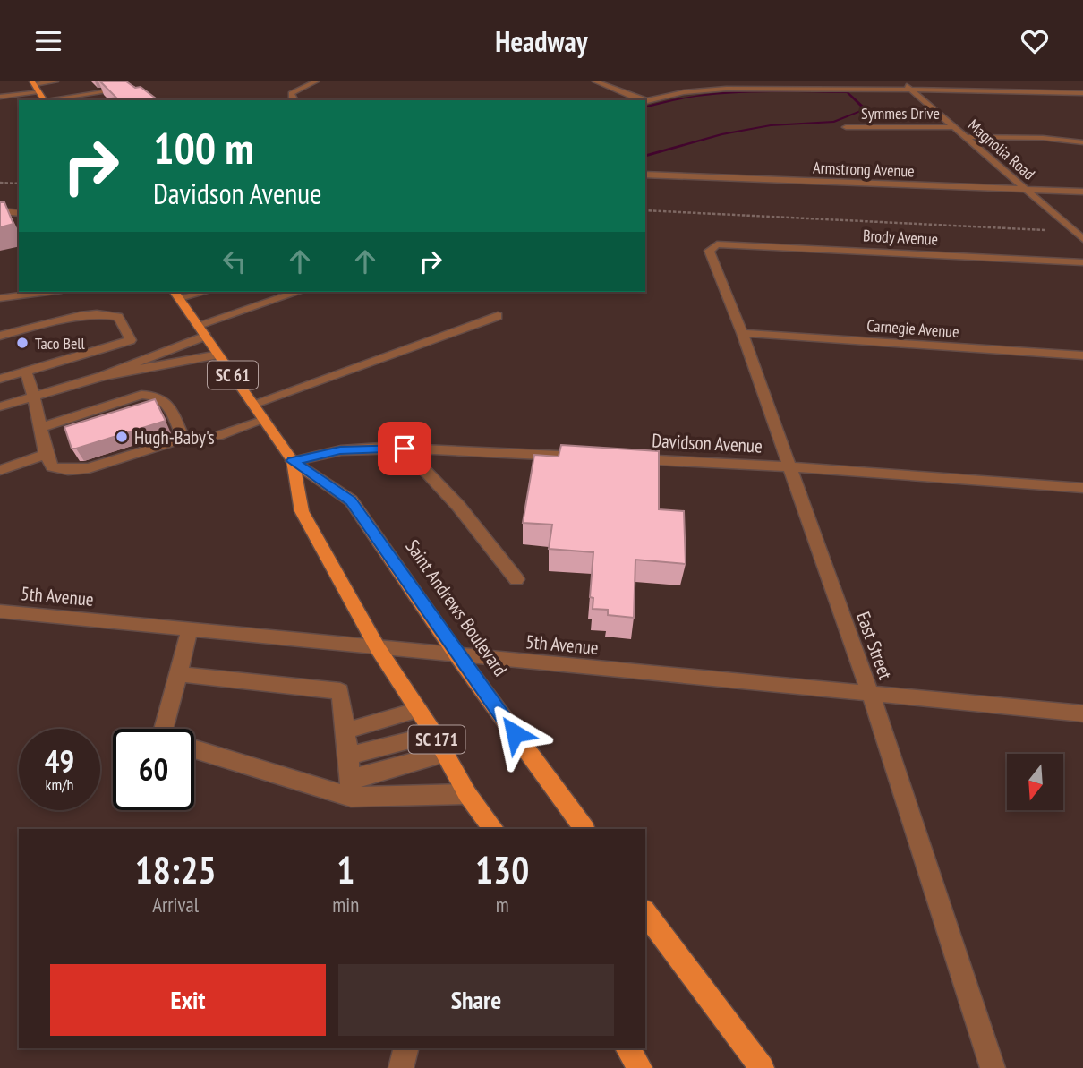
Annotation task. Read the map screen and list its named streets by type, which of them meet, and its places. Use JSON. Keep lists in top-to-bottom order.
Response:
{
  "streets": {
    "main road": ["SC 61", "Saint Andrews Boulevard", "SC 171"],
    "street": [
      "Symmes Drive",
      "Magnolia Road",
      "Armstrong Avenue",
      "Brody Avenue",
      "Carnegie Avenue",
      "Davidson Avenue",
      "5th Avenue",
      "East Street"
    ]
  },
  "crossings": [
    ["Symmes Drive", "Magnolia Road"],
    ["Magnolia Road", "Armstrong Avenue"],
    ["Brody Avenue", "East Street"],
    ["Carnegie Avenue", "East Street"],
    ["Davidson Avenue", "East Street"],
    ["5th Avenue", "Saint Andrews Boulevard"],
    ["5th Avenue", "East Street"]
  ],
  "places": ["Taco Bell", "Hugh-Baby's"],
  "north": "bottom",
  "page": {
    "header": "Headway",
    "turn": ["100 m", "Davidson Avenue"],
    "speed": "49 km/h",
    "limit": "60",
    "eta": [
      "18:25",
      "Arrival",
      "1",
      "min",
      "130",
      "m"
    ],
    "buttons": ["Exit", "Share"]
  }
}
